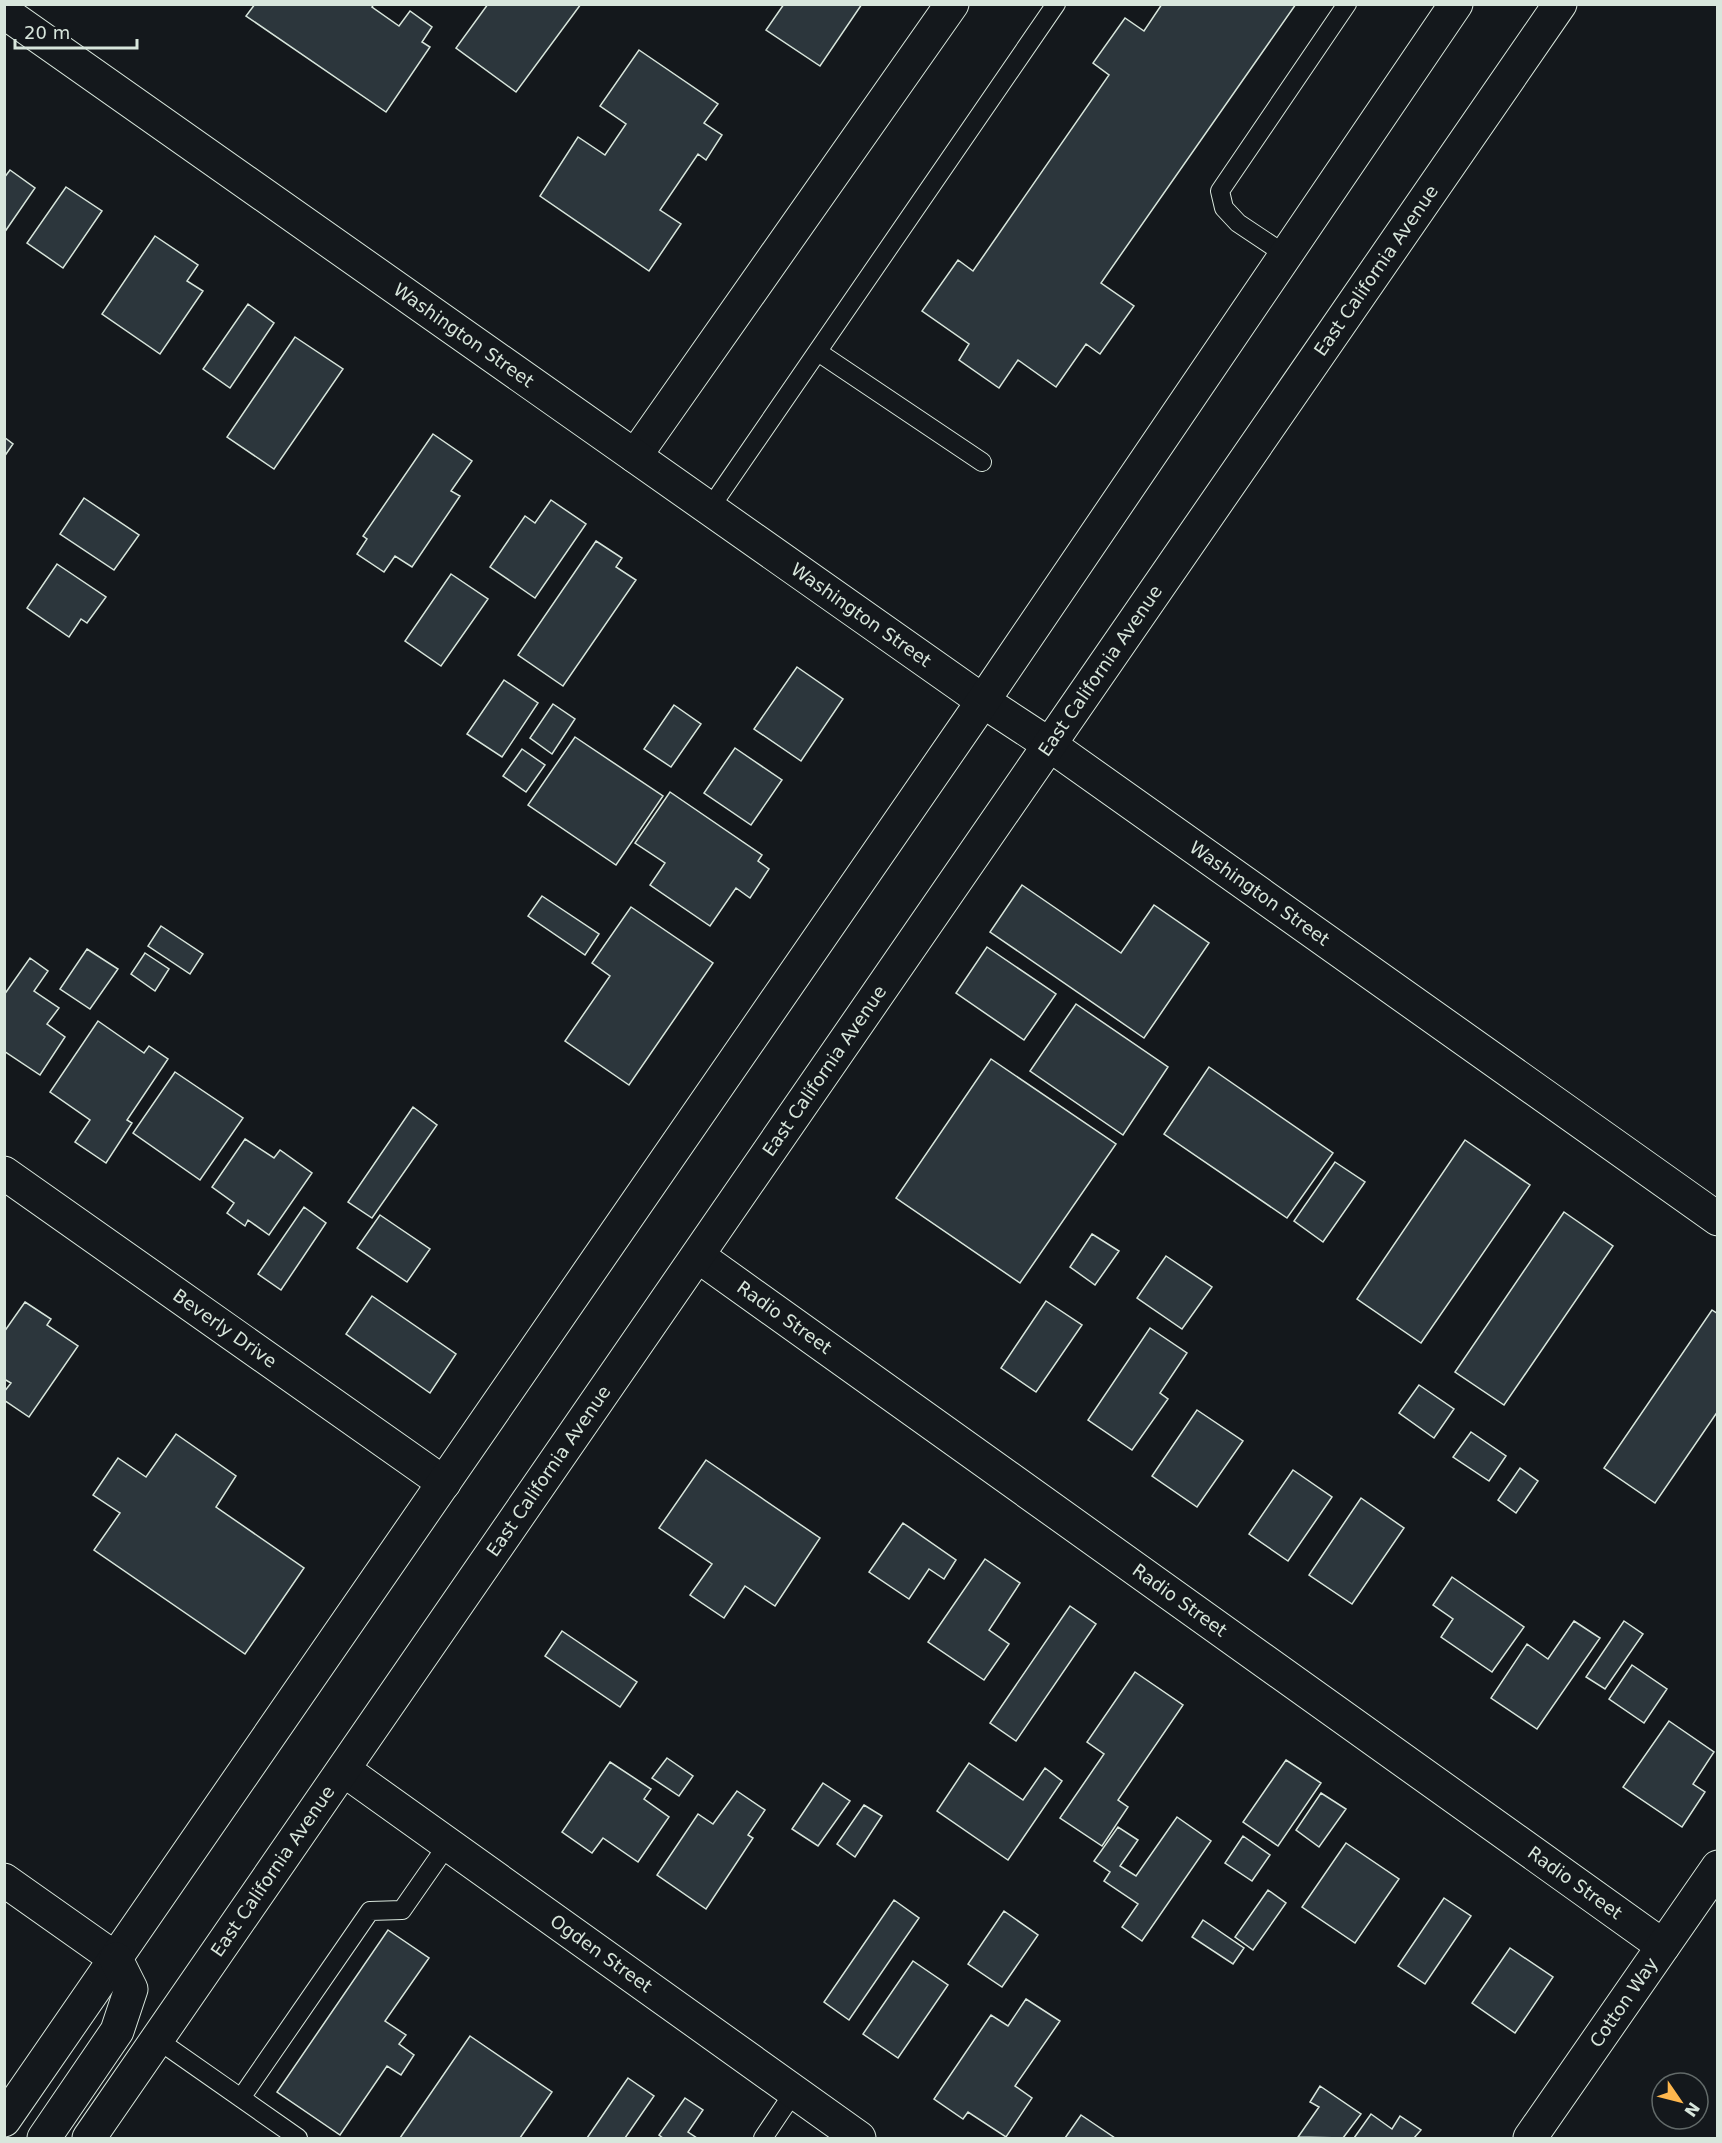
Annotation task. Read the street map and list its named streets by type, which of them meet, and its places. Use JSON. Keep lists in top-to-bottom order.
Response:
{
  "streets": {
    "street": [
      "East California Avenue",
      "Washington Street",
      "Radio Street",
      "Beverly Drive",
      "Ogden Street",
      "Cotton Way"
    ]
  },
  "crossings": [
    ["East California Avenue", "Washington Street"],
    ["East California Avenue", "Radio Street"],
    ["East California Avenue", "Ogden Street"],
    ["Radio Street", "Cotton Way"]
  ],
  "scale_bar": "20 m",
  "north": "bottom right"
}
